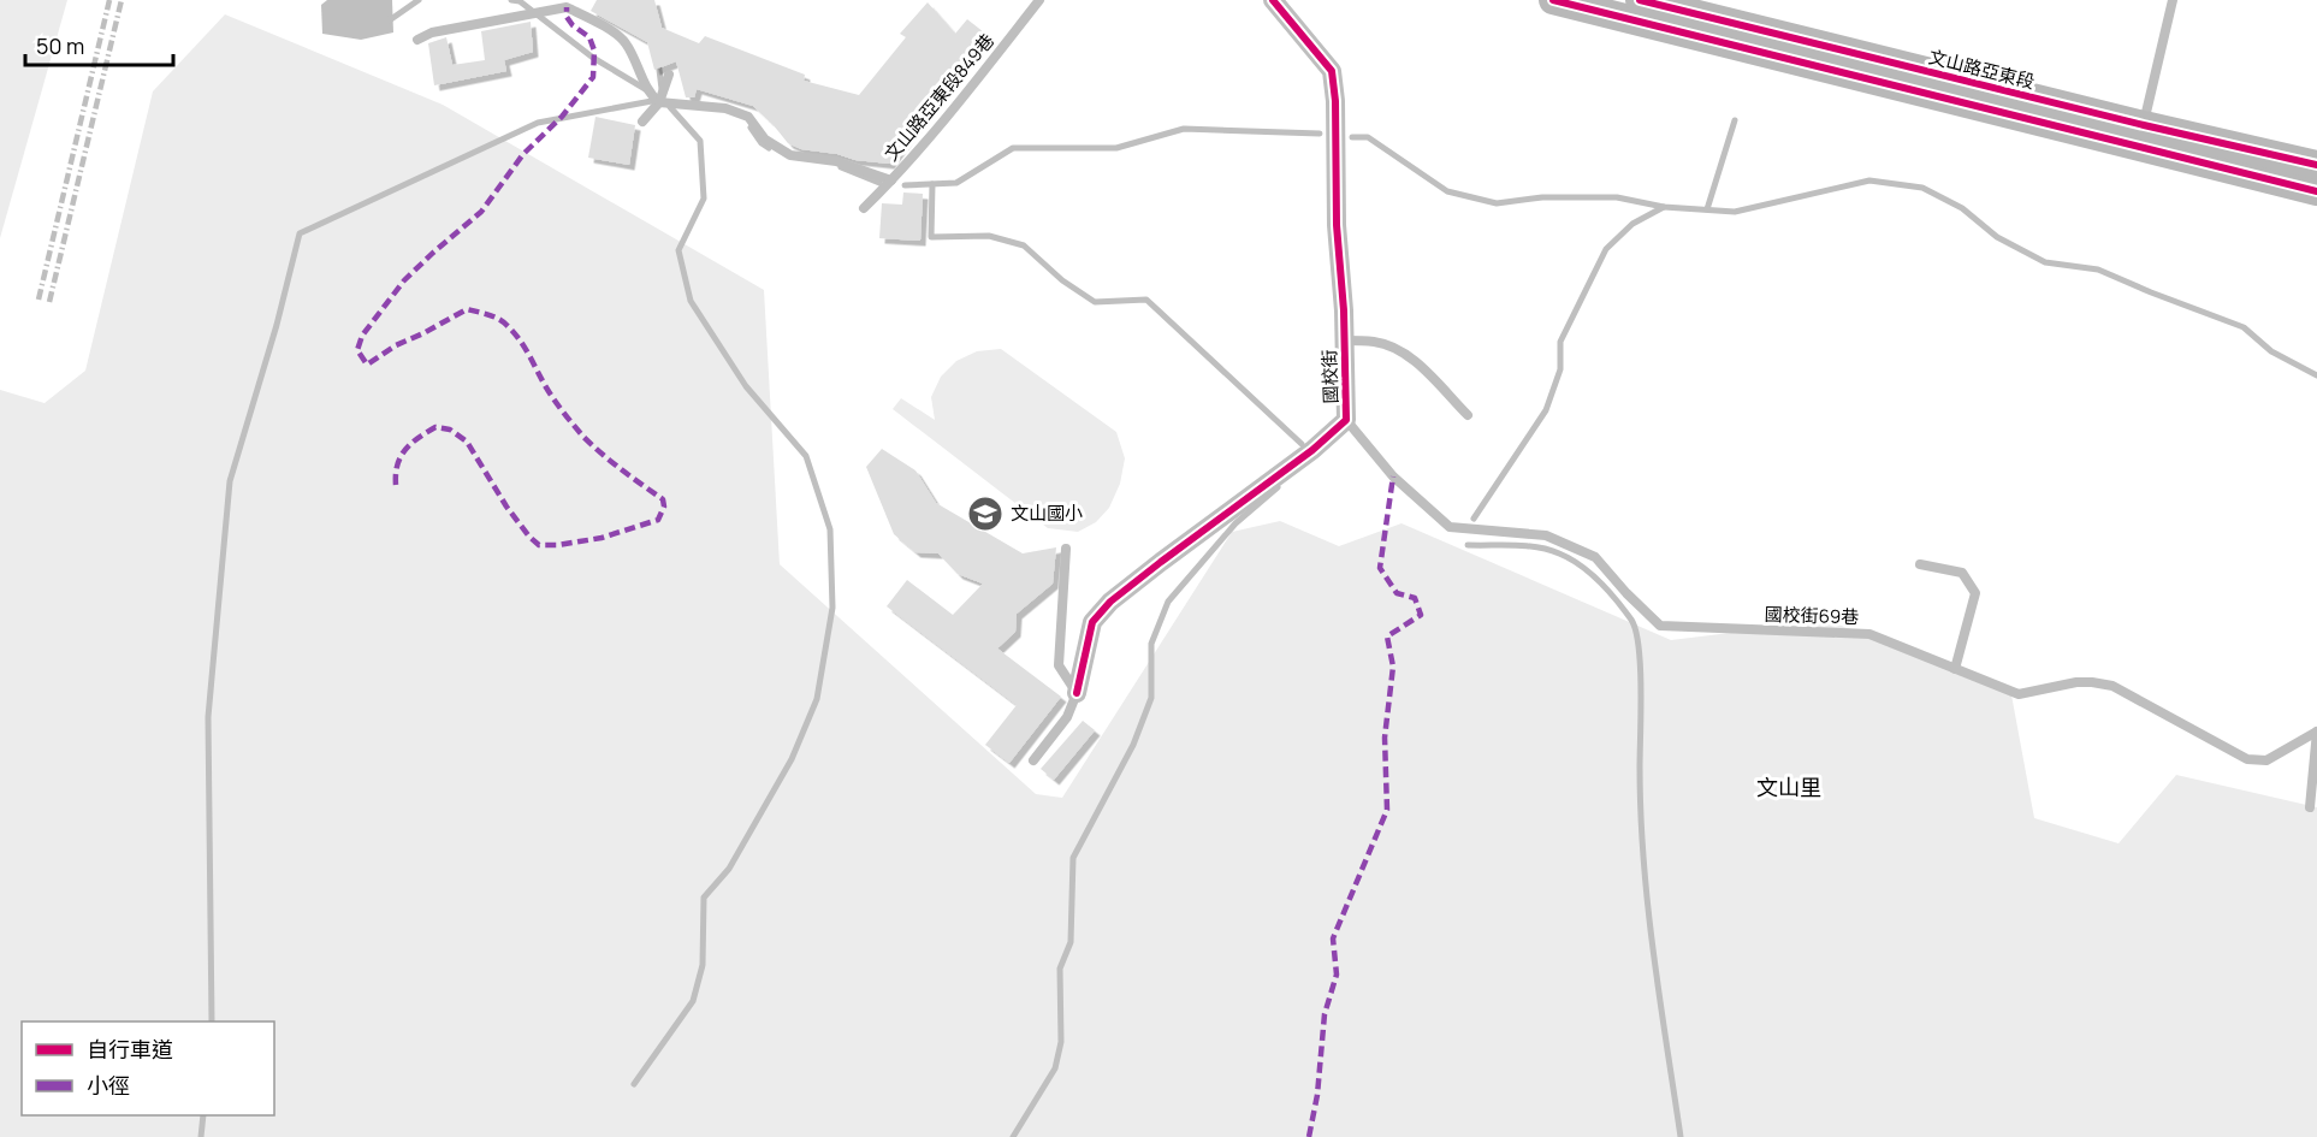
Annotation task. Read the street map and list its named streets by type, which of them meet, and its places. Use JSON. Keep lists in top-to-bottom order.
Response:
{
  "streets": {
    "main road": ["文山路亞東段"],
    "street": ["國校街"],
    "lane": ["文山路亞東段849巷", "國校街69巷"]
  },
  "crossings": [
    ["國校街", "國校街69巷"]
  ],
  "districts": ["文山里"],
  "places": {
    "school or university": ["文山國小"]
  },
  "legend": ["自行車道", "小徑"],
  "scale_bar": "50 m"
}
